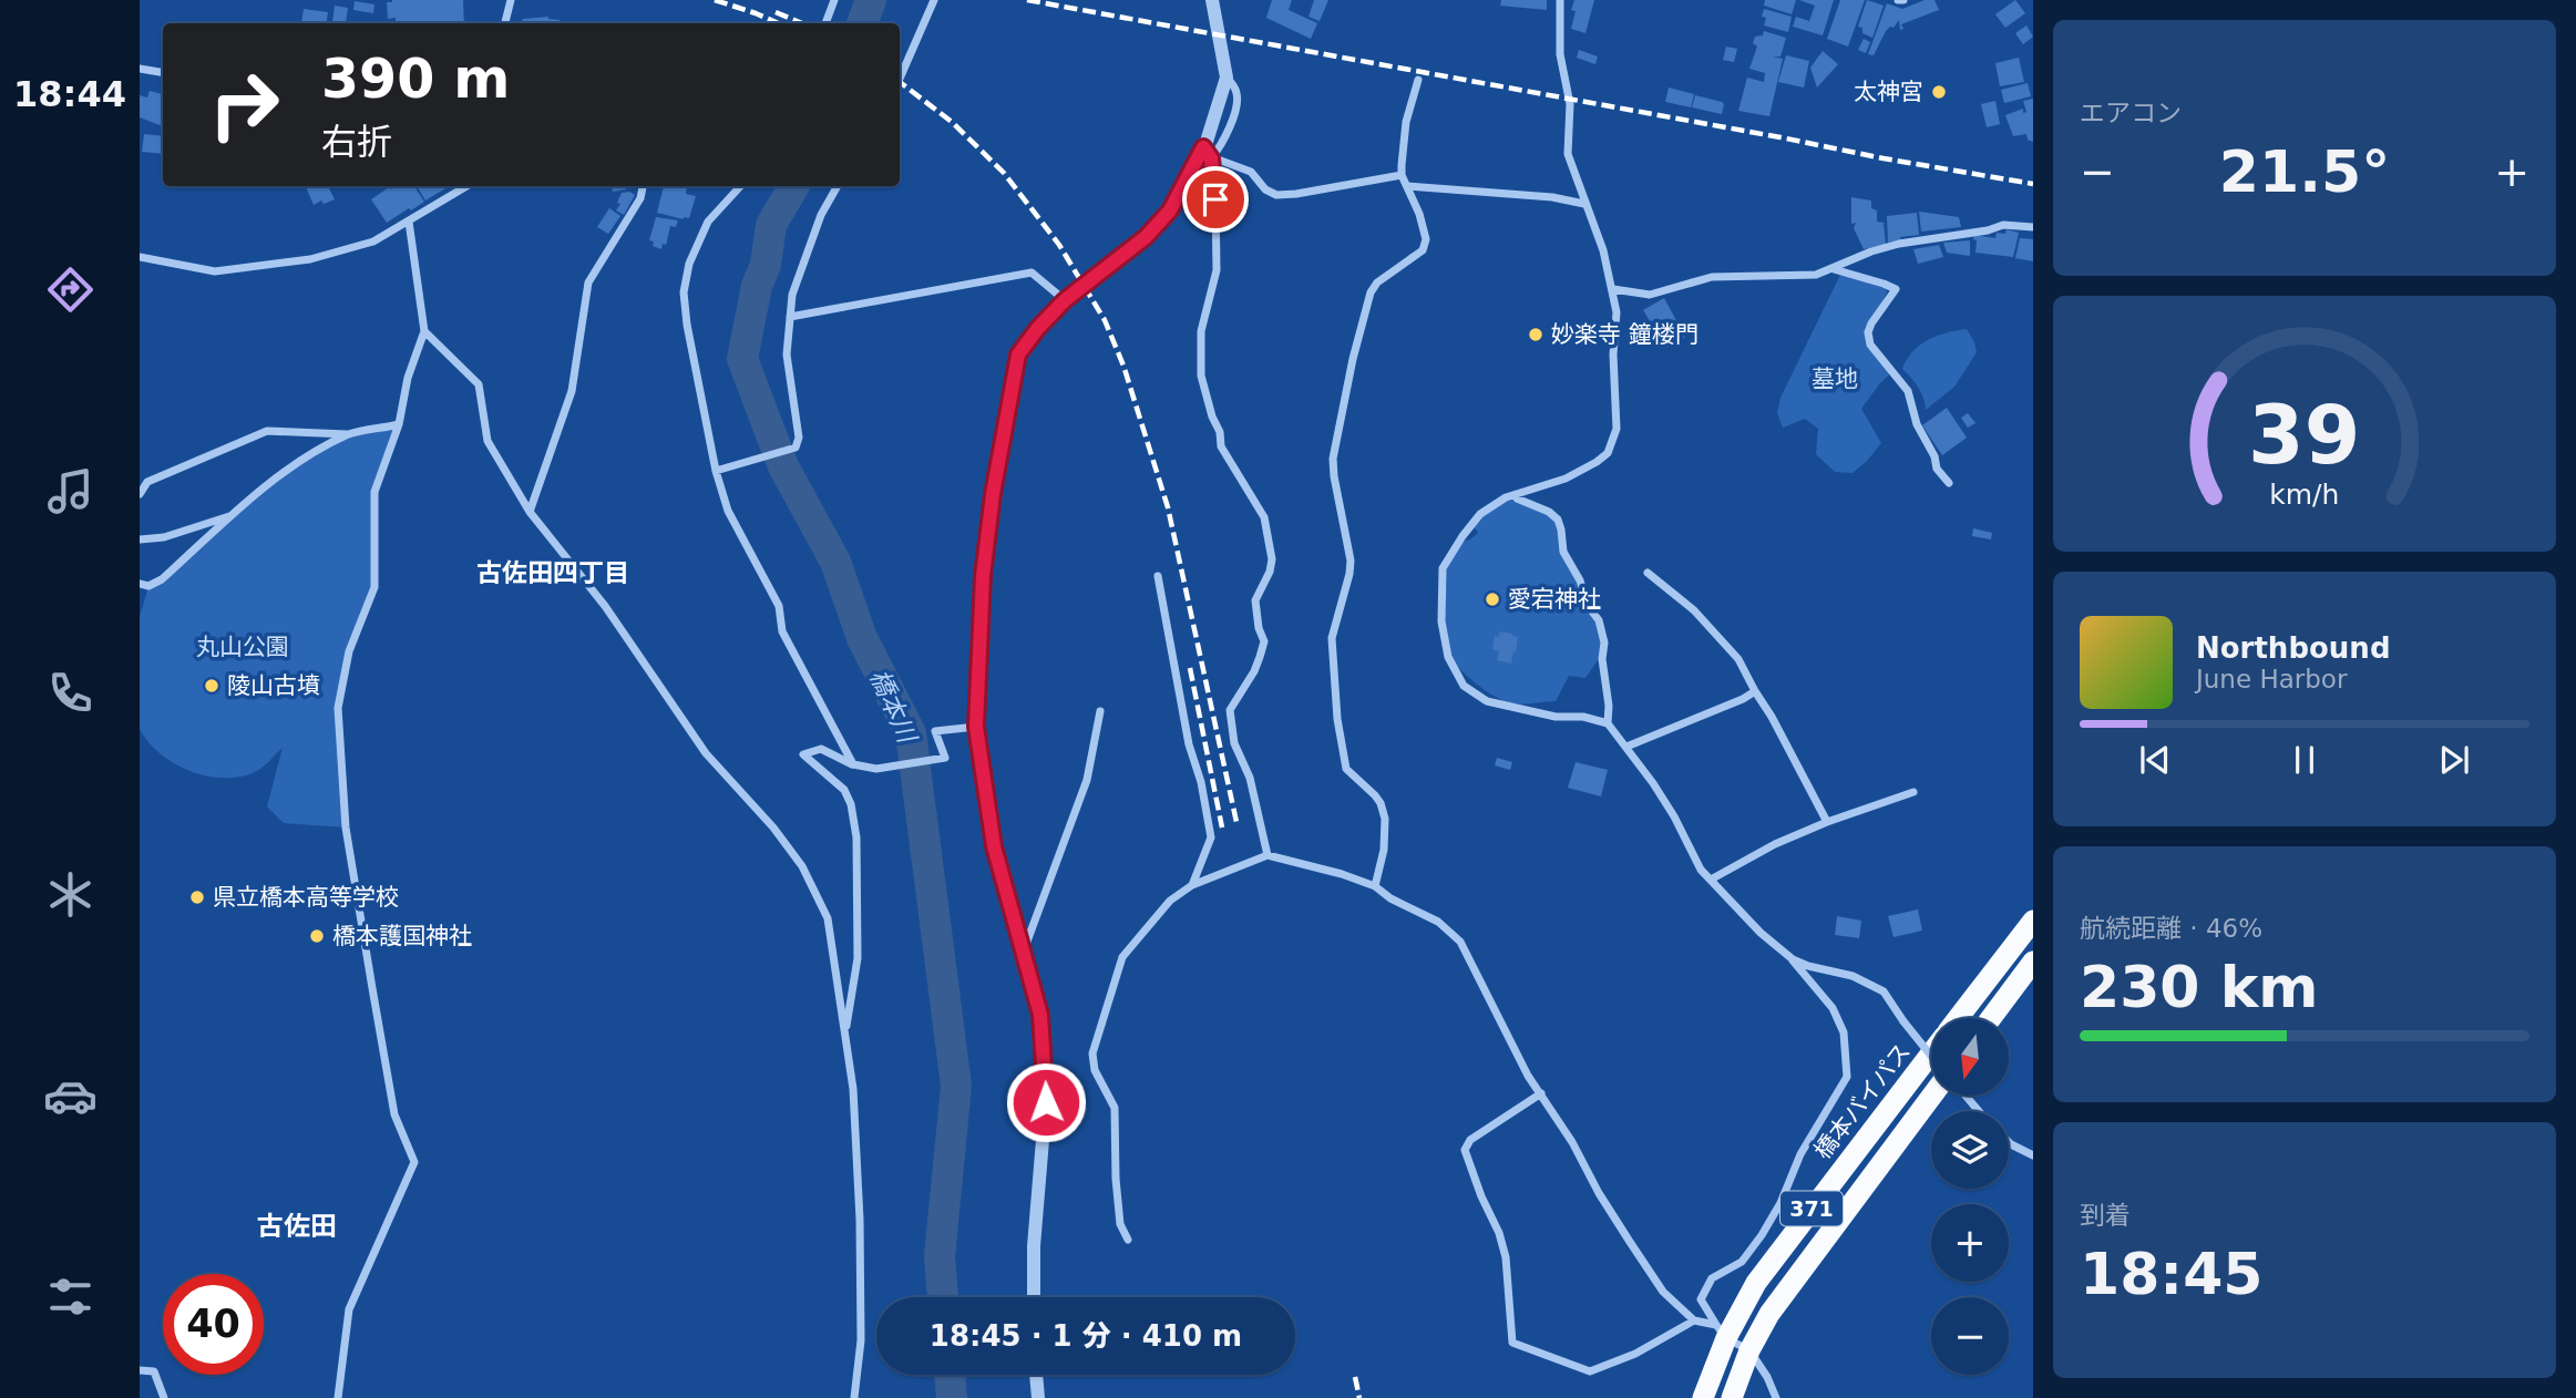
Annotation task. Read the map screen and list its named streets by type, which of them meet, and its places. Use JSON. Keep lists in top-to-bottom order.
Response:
{
  "streets": {
    "highway": ["橋本バイパス", "371"]
  },
  "districts": ["古佐田四丁目", "古佐田"],
  "water": ["橋本川"],
  "parks": ["墓地", "丸山公園"],
  "places": [
    "太神宮",
    "妙楽寺 鐘楼門",
    "愛宕神社",
    "陵山古墳",
    "県立橋本高等学校",
    "橋本護国神社"
  ],
  "north": "bottom",
  "page": {
    "tabs": "18:44",
    "tile": [
      "エアコン",
      ["航続距離 · 46%", "230 km"],
      ["到着", "18:45"]
    ],
    "turn": ["390 m", "右折"],
    "heat": ["−", "21.5°", "+"],
    "song": ["Northbound", "June Harbor"],
    "map_buttons": ["+", "−"],
    "limit": "40",
    "trip": "18:45 · 1 分 · 410 m",
    "gauge": ["39", "km/h"]
  }
}
